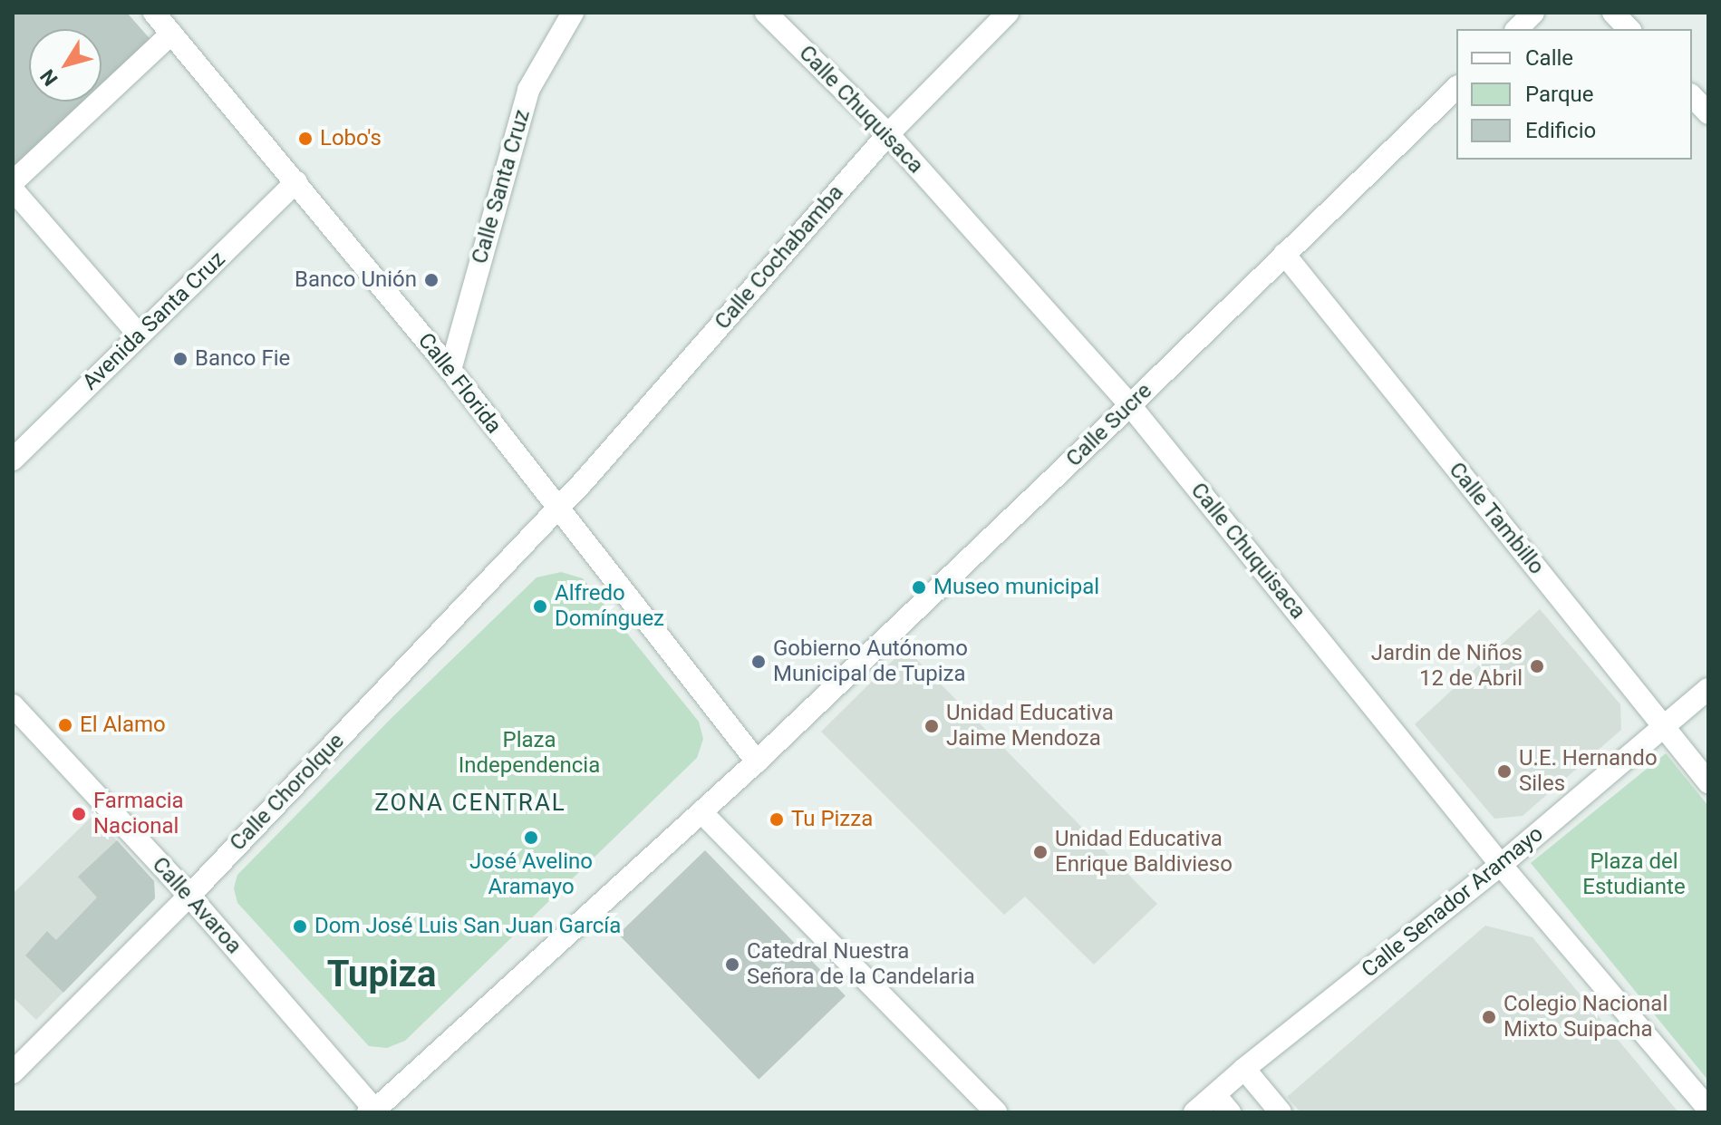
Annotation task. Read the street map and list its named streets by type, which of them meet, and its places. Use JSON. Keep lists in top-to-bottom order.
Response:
{
  "streets": {
    "street": [
      "Calle Chuquisaca",
      "Calle Santa Cruz",
      "Calle Cochabamba",
      "Avenida Santa Cruz",
      "Calle Florida",
      "Calle Sucre",
      "Calle Tambillo",
      "Calle Chorolque",
      "Calle Senador Aramayo",
      "Calle Avaroa"
    ]
  },
  "crossings": [
    ["Calle Chuquisaca", "Calle Cochabamba"],
    ["Calle Chuquisaca", "Calle Sucre"],
    ["Calle Chuquisaca", "Calle Senador Aramayo"],
    ["Calle Santa Cruz", "Calle Florida"],
    ["Calle Cochabamba", "Calle Florida"],
    ["Calle Cochabamba", "Calle Chorolque"],
    ["Avenida Santa Cruz", "Calle Florida"],
    ["Calle Florida", "Calle Sucre"],
    ["Calle Florida", "Calle Chorolque"],
    ["Calle Sucre", "Calle Tambillo"],
    ["Calle Sucre", "Calle Avaroa"],
    ["Calle Tambillo", "Calle Senador Aramayo"],
    ["Calle Chorolque", "Calle Avaroa"]
  ],
  "districts": ["ZONA CENTRAL", "Tupiza"],
  "parks": ["Plaza Independencia", "Plaza del Estudiante"],
  "places": [
    "Lobo's",
    "Banco Unión",
    "Banco Fie",
    "Museo municipal",
    "Alfredo Domínguez",
    "Gobierno Autónomo Municipal de Tupiza",
    "Jardin de Niños 12 de Abril",
    "El Alamo",
    "Unidad Educativa Jaime Mendoza",
    "U.E. Hernando Siles",
    "Farmacia Nacional",
    "Tu Pizza",
    "José Avelino Aramayo",
    "Unidad Educativa Enrique Baldivieso",
    "Dom José Luis San Juan García",
    "Catedral Nuestra Señora de la Candelaria",
    "Colegio Nacional Mixto Suipacha"
  ],
  "legend": ["Calle", "Parque", "Edificio"],
  "north": "bottom left"
}
